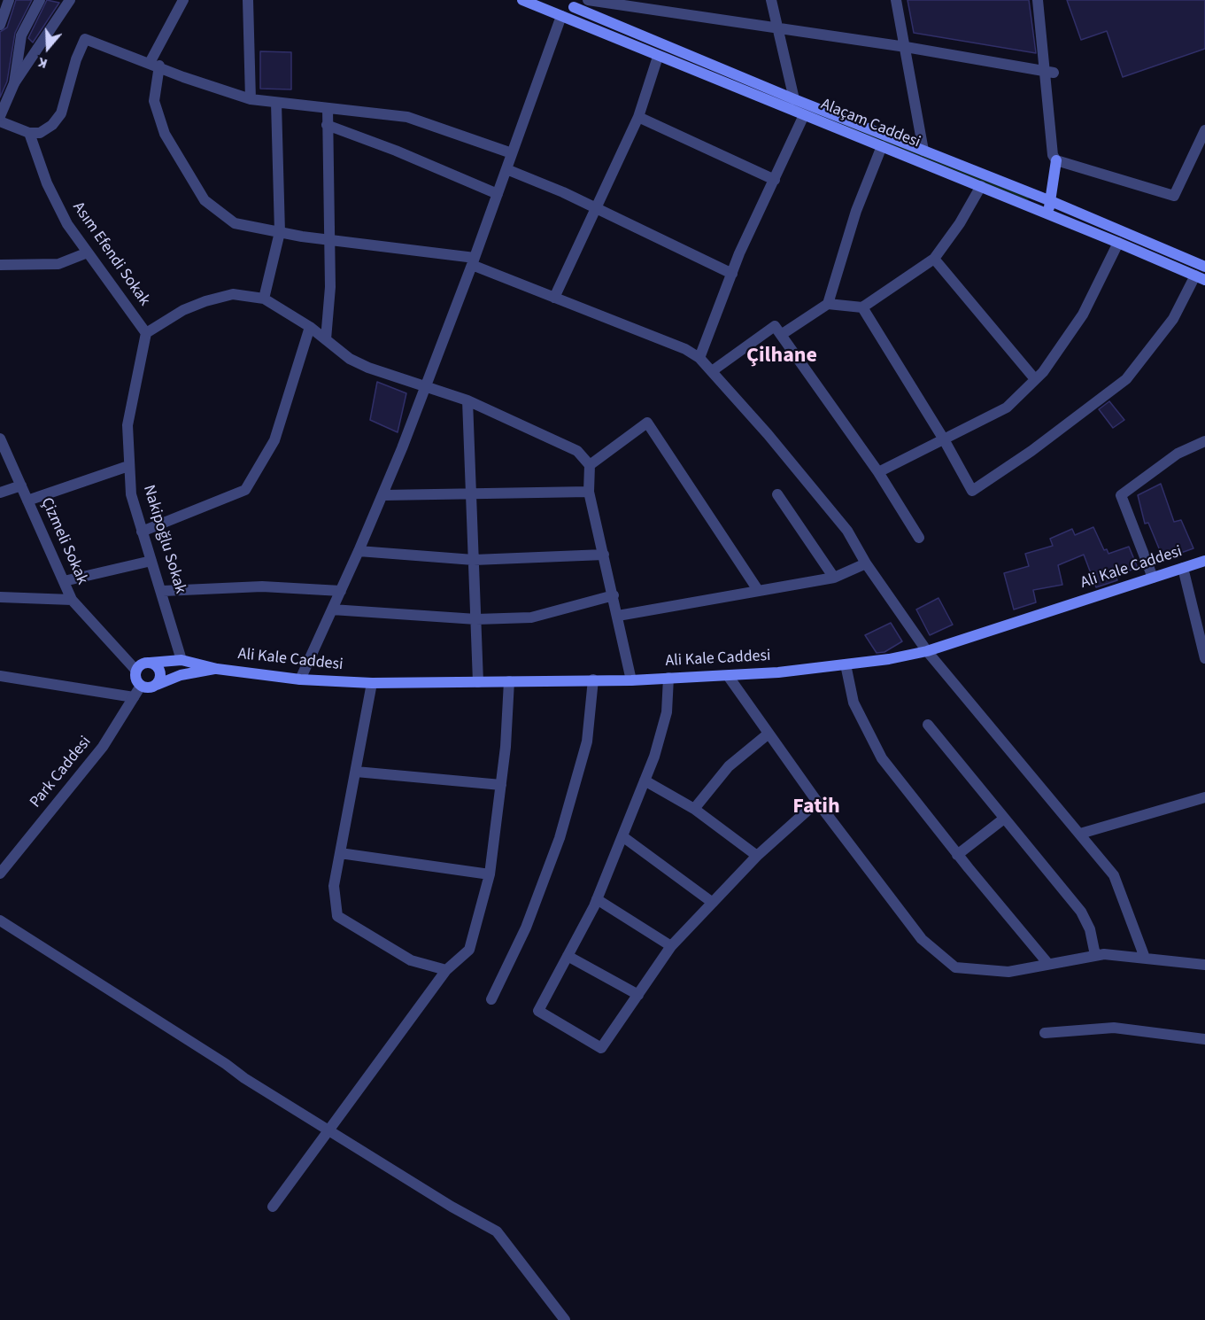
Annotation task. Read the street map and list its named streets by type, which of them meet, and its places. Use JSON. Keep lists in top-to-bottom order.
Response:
{
  "streets": {
    "main road": ["Alaçam Caddesi", "Ali Kale Caddesi"],
    "street": [
      "Asım Efendi Sokak",
      "Nakipoğlu Sokak",
      "Çizmeli Sokak",
      "Park Caddesi"
    ]
  },
  "crossings": [
    ["Asım Efendi Sokak", "Nakipoğlu Sokak"],
    ["Nakipoğlu Sokak", "Ali Kale Caddesi"],
    ["Çizmeli Sokak", "Ali Kale Caddesi"],
    ["Çizmeli Sokak", "Park Caddesi"],
    ["Ali Kale Caddesi", "Park Caddesi"]
  ],
  "districts": ["Çilhane", "Fatih"],
  "north": "bottom"
}
